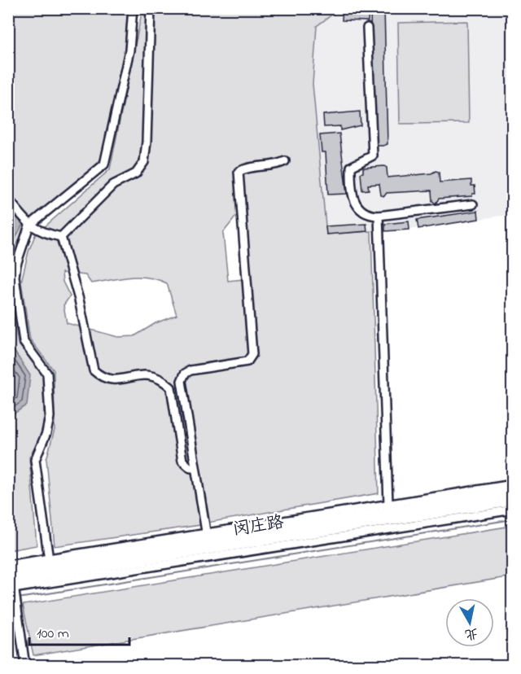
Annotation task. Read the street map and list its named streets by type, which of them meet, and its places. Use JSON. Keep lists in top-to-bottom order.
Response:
{
  "streets": {
    "main road": ["闵庄路"]
  },
  "scale_bar": "100 m",
  "north": "bottom"
}
